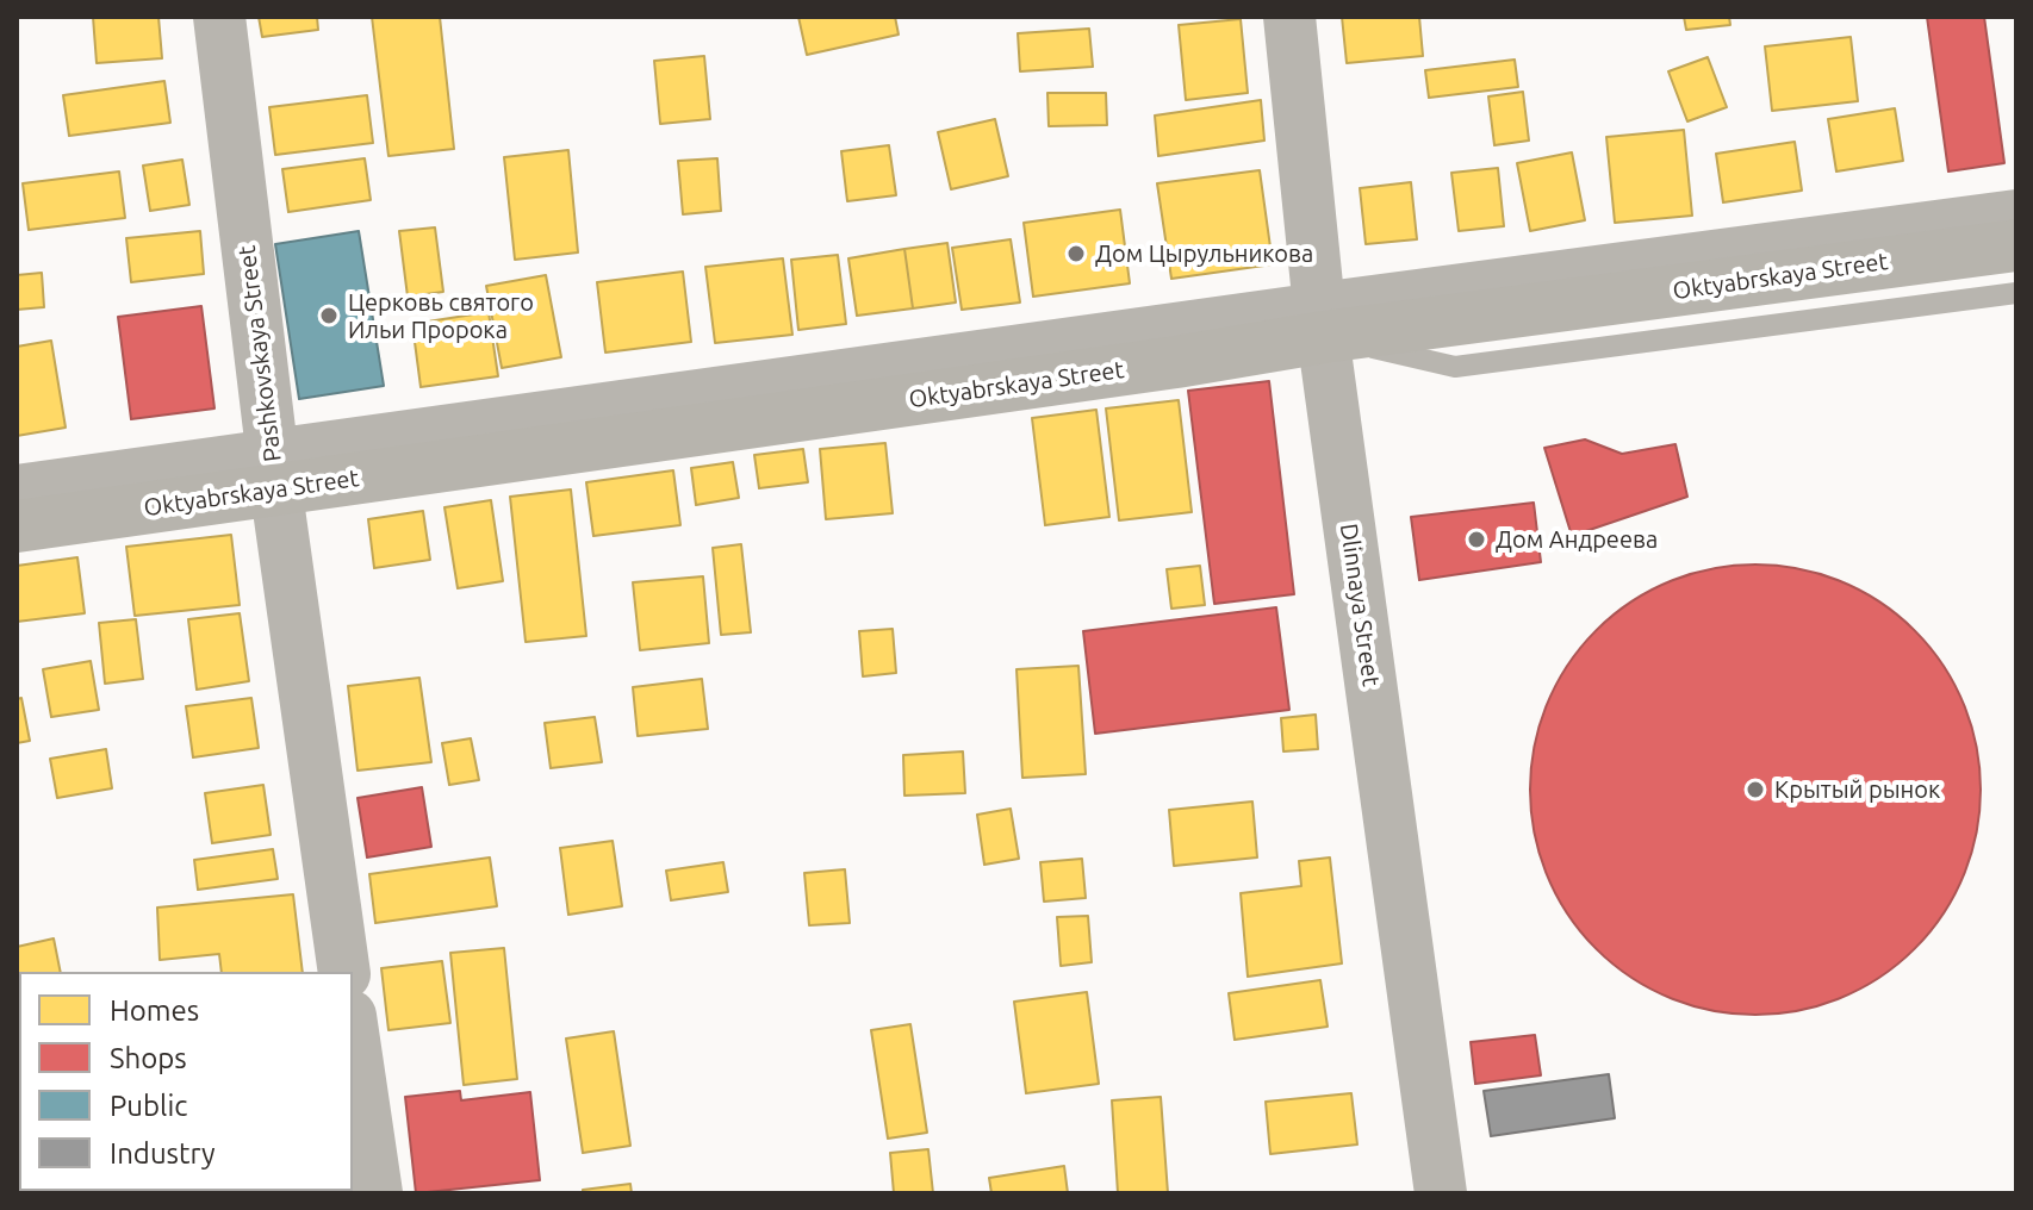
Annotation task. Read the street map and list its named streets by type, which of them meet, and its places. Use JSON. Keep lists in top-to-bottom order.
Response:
{
  "streets": {
    "main road": ["Oktyabrskaya Street"],
    "street": ["Pashkovskaya Street", "Dlinnaya Street"]
  },
  "crossings": [
    ["Oktyabrskaya Street", "Pashkovskaya Street"],
    ["Oktyabrskaya Street", "Dlinnaya Street"]
  ],
  "places": [
    "Дом Цырульникова",
    "Церковь святого Ильи Пророка",
    "Дом Андреева",
    "Крытый рынок"
  ],
  "legend": [
    "Homes",
    "Shops",
    "Public",
    "Industry"
  ]
}
